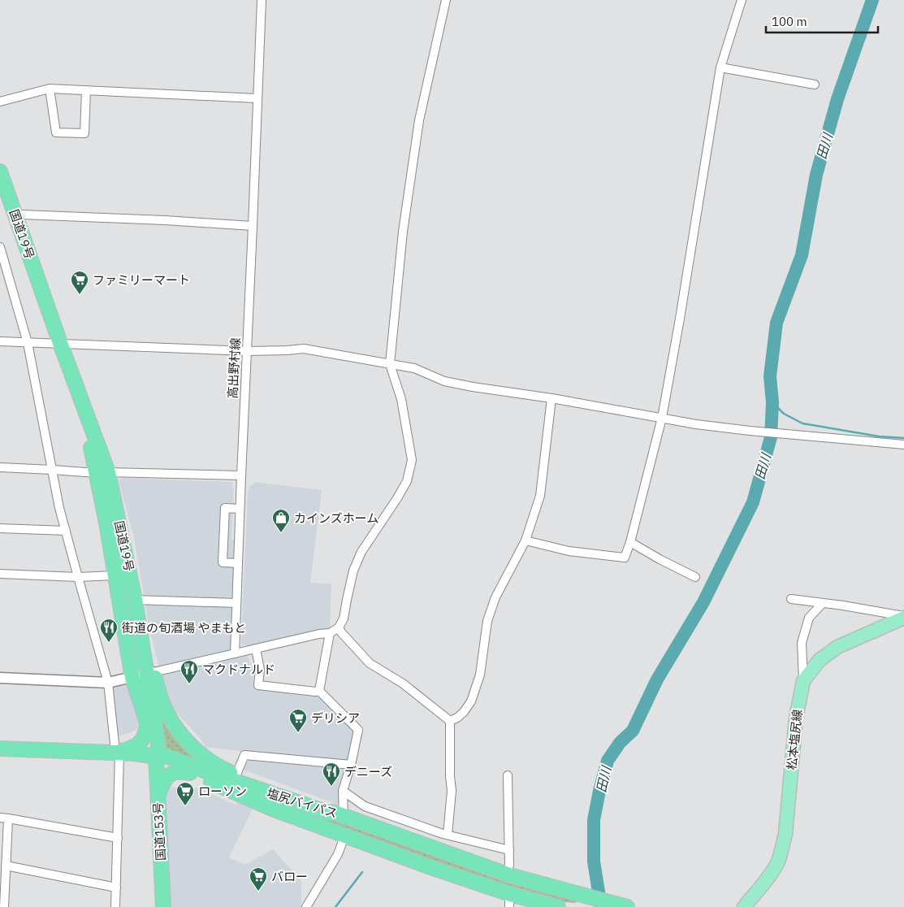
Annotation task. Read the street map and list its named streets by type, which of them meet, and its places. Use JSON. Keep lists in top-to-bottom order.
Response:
{
  "streets": {
    "highway": ["国道19号", "塩尻バイパス", "国道153号"],
    "main road": ["松本塩尻線"],
    "street": ["高出野村線"]
  },
  "crossings": [
    ["国道19号", "塩尻バイパス"],
    ["国道19号", "国道153号"],
    ["塩尻バイパス", "国道153号"]
  ],
  "water": ["田川"],
  "places": {
    "supermarket": [
      "ファミリーマート",
      "デリシア",
      "ローソン",
      "バロー"
    ],
    "shop": ["カインズホーム"],
    "restaurant": ["街道の旬酒場 やまもと", "マクドナルド", "デニーズ"]
  },
  "scale_bar": "100 m"
}
